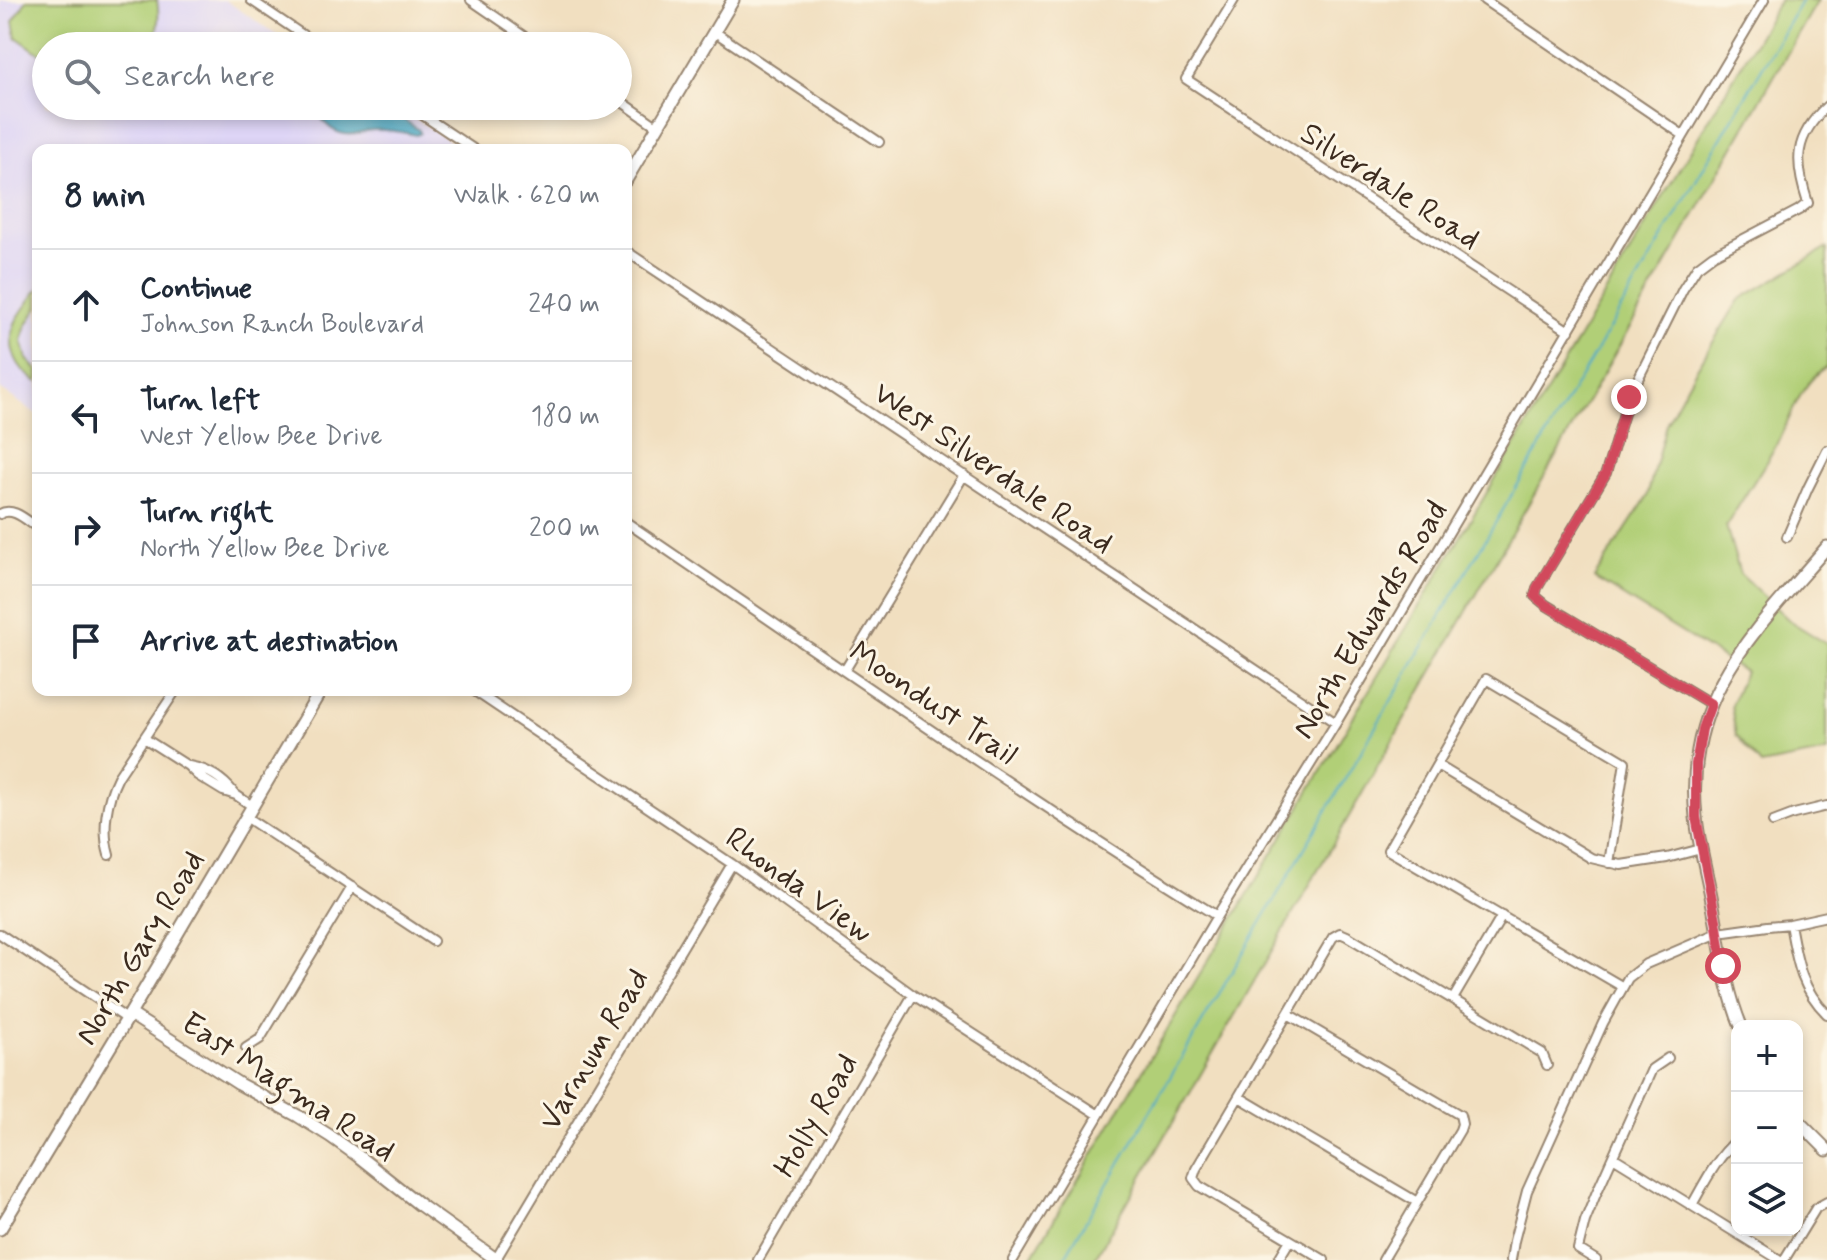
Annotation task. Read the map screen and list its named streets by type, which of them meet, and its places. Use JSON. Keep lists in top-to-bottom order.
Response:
{
  "streets": {
    "street": [
      "Silverdale Road",
      "West Silverdale Road",
      "North Edwards Road",
      "Moondust Trail",
      "Rhonda View",
      "North Gary Road",
      "Varnum Road",
      "East Magma Road",
      "Holly Road"
    ]
  },
  "crossings": [
    ["Silverdale Road", "North Edwards Road"],
    ["West Silverdale Road", "North Edwards Road"],
    ["North Edwards Road", "Moondust Trail"],
    ["North Edwards Road", "Rhonda View"],
    ["Rhonda View", "Varnum Road"],
    ["Rhonda View", "Holly Road"],
    ["North Gary Road", "East Magma Road"],
    ["Varnum Road", "East Magma Road"]
  ],
  "page": {
    "search": "Search here",
    "heading": ["8 min", "Walk · 620 m"],
    "list": [
      ["Continue", "Johnson Ranch Boulevard", "240 m"],
      ["Turn left", "West Yellow Bee Drive", "180 m"],
      ["Turn right", "North Yellow Bee Drive", "200 m"],
      "Arrive at destination"
    ],
    "map_buttons": ["+", "−"]
  }
}
